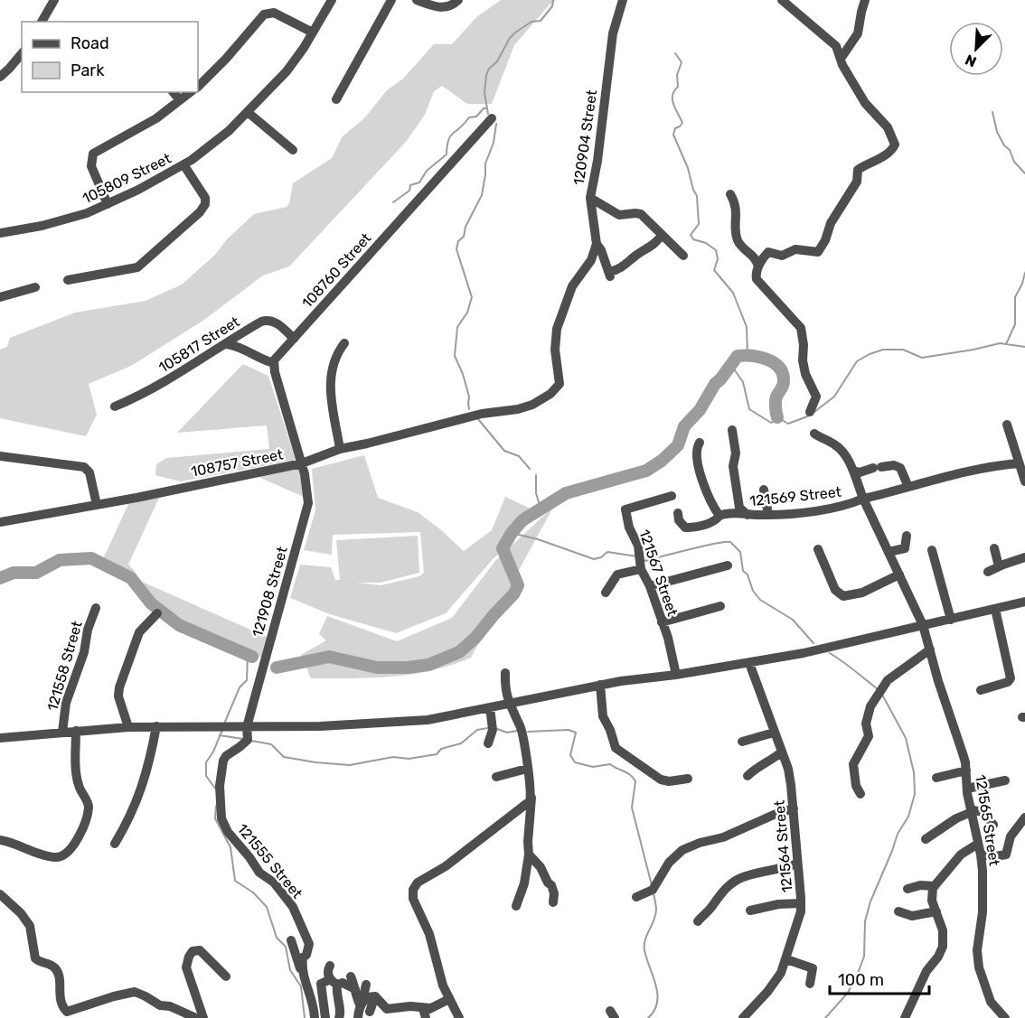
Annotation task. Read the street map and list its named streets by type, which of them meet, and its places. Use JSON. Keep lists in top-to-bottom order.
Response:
{
  "streets": {
    "street": [
      "120904 Street",
      "105809 Street",
      "108760 Street",
      "105817 Street",
      "108757 Street",
      "121569 Street",
      "121567 Street",
      "121908 Street",
      "121558 Street",
      "121565 Street",
      "121564 Street",
      "121555 Street"
    ]
  },
  "crossings": [
    ["120904 Street", "108757 Street"],
    ["108760 Street", "105817 Street"],
    ["108757 Street", "121908 Street"],
    ["121569 Street", "121565 Street"],
    ["121908 Street", "121555 Street"]
  ],
  "legend": ["Road", "Park"],
  "scale_bar": "100 m",
  "north": "bottom left"
}
